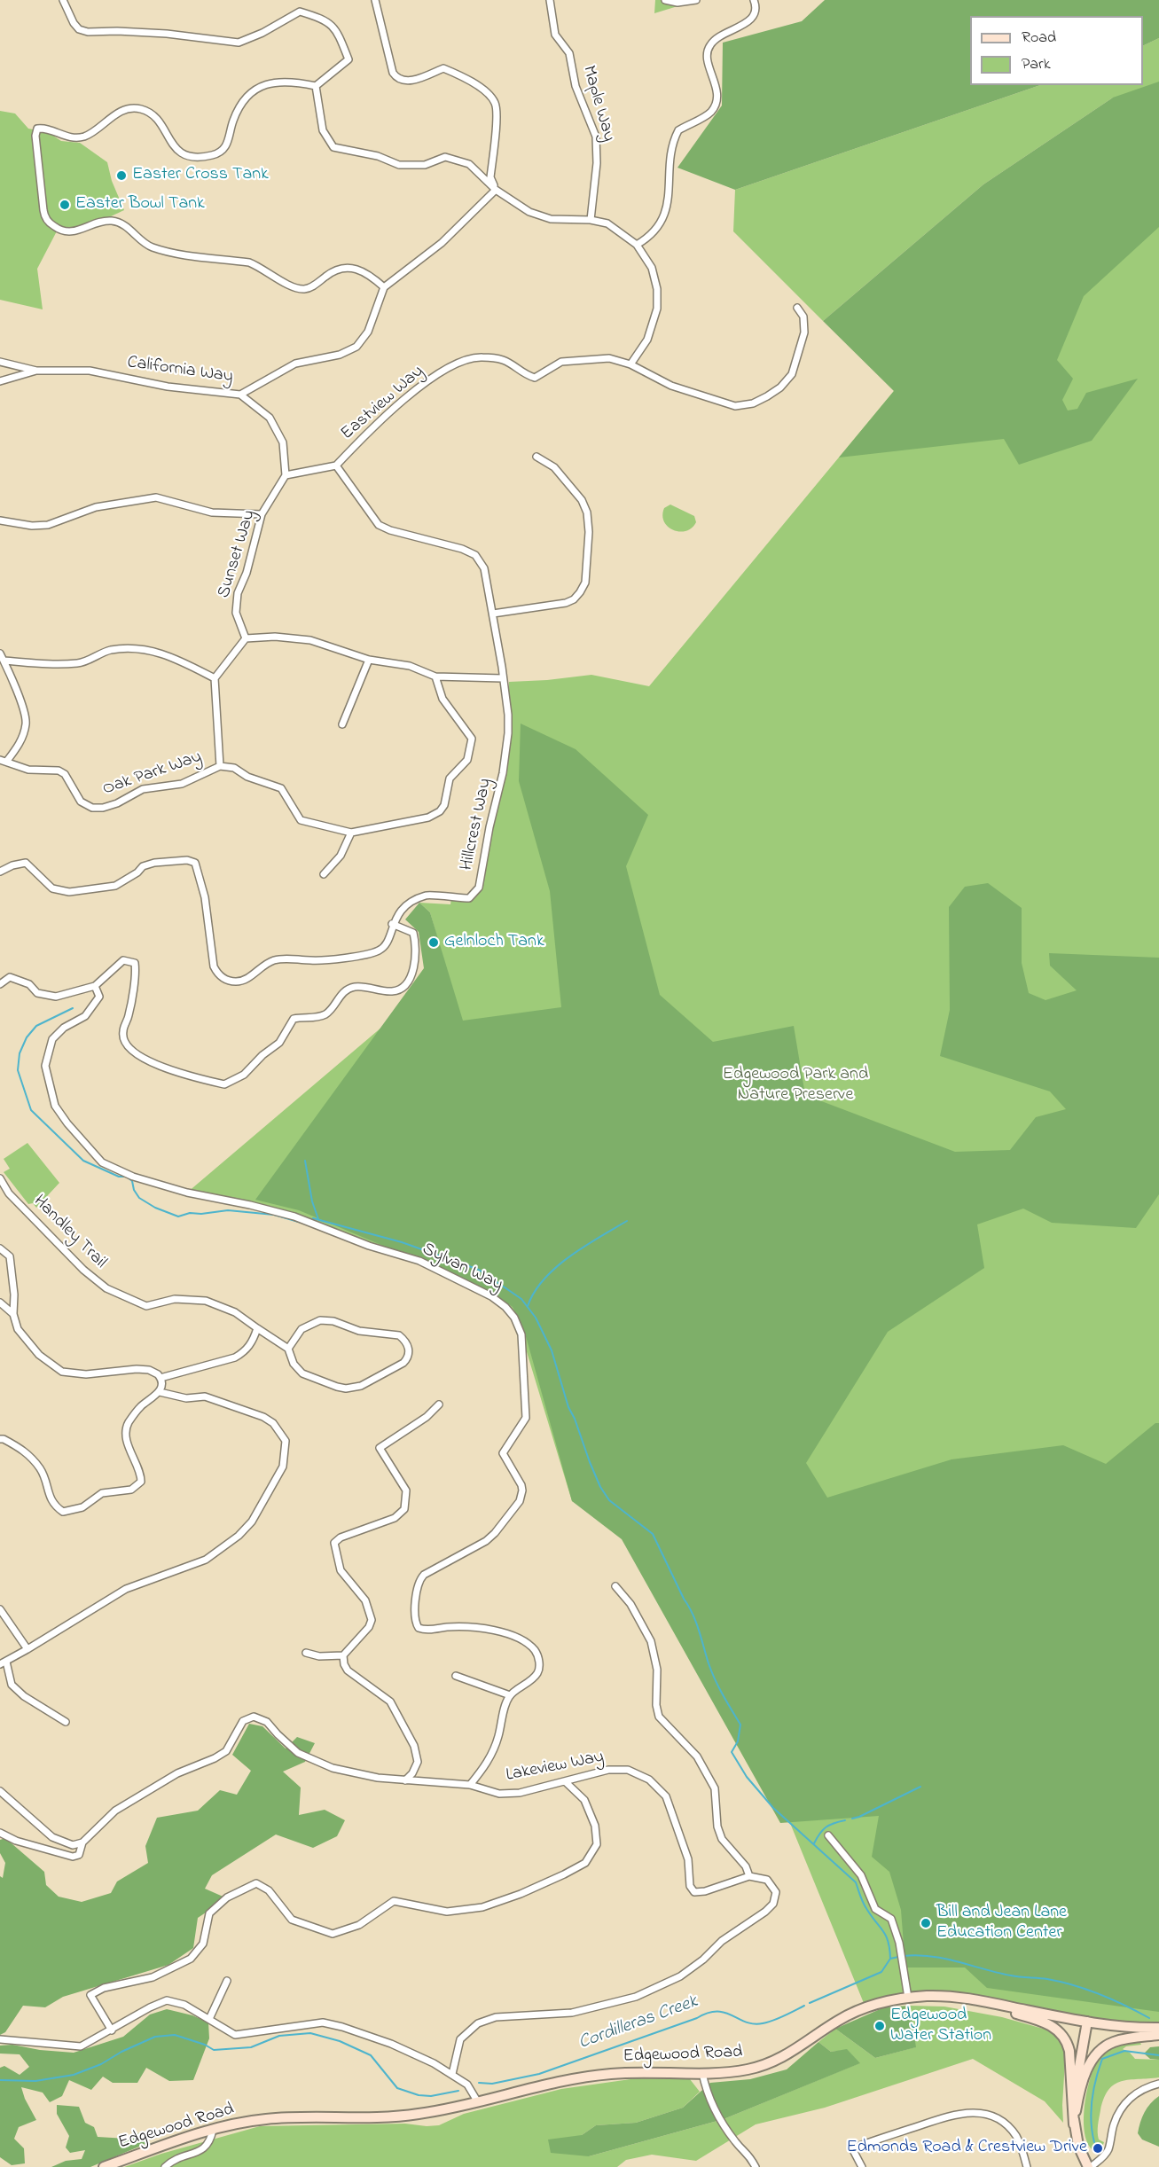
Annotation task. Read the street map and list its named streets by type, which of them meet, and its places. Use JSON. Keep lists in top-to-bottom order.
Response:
{
  "streets": {
    "main road": ["Edgewood Road"],
    "street": [
      "Maple Way",
      "California Way",
      "Eastview Way",
      "Sunset Way",
      "Oak Park Way",
      "Hillcrest Way",
      "Handley Trail",
      "Sylvan Way",
      "Lakeview Way"
    ]
  },
  "crossings": [
    ["Eastview Way", "Hillcrest Way"]
  ],
  "water": ["Cordilleras Creek"],
  "parks": ["Edgewood Park and Nature Preserve"],
  "places": [
    "Easter Cross Tank",
    "Easter Bowl Tank",
    "Gelnloch Tank",
    "Bill and Jean Lane Education Center",
    "Edgewood Water Station",
    "Edmonds Road & Crestview Drive"
  ],
  "legend": ["Road", "Park"]
}
